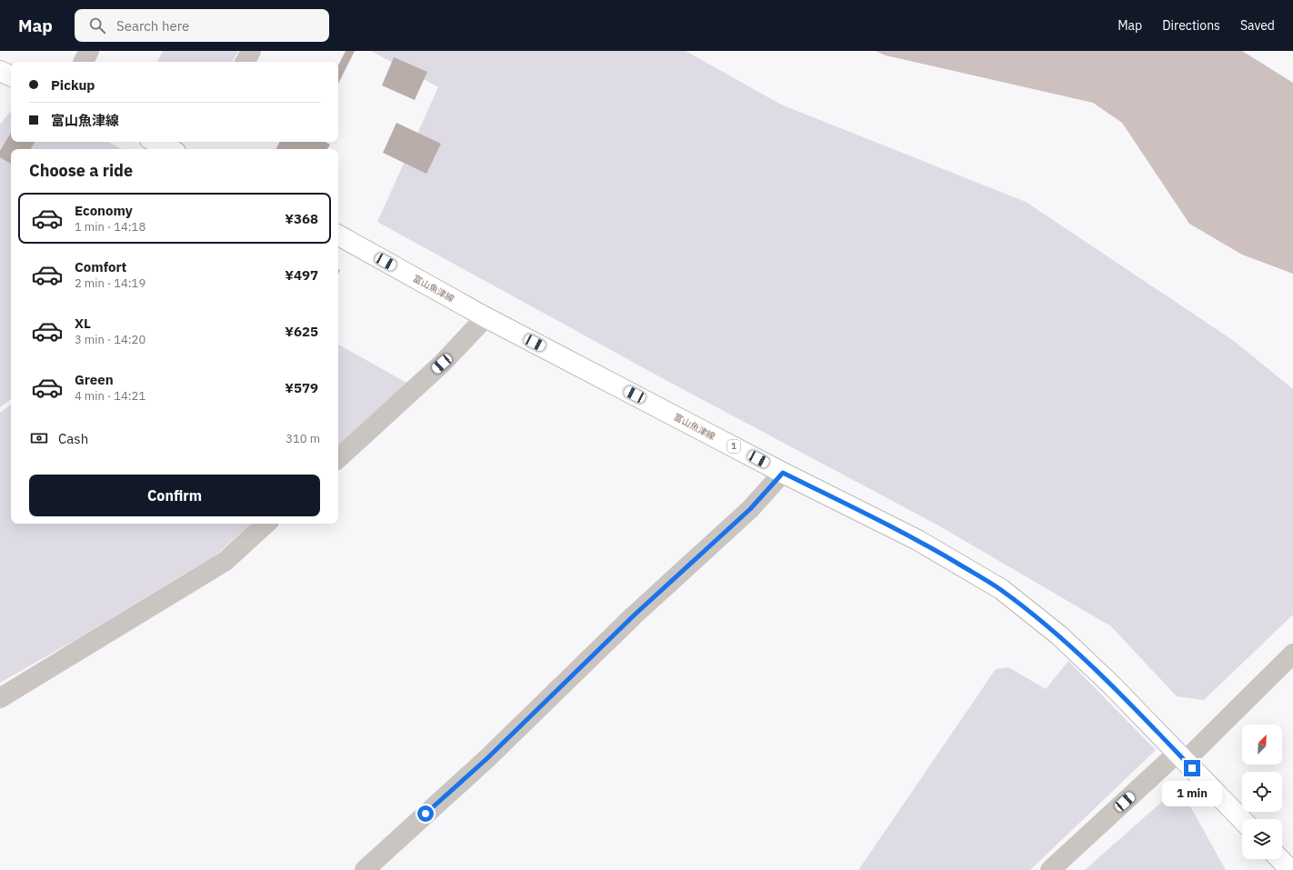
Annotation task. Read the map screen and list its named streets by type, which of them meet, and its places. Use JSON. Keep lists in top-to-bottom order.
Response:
{
  "streets": {
    "main road": ["富山魚津線", "1"]
  },
  "north": "top right",
  "page": {
    "header": "Map",
    "search": "Search here",
    "nav": ["Map", "Directions", "Saved"],
    "banner": ["Pickup", "富山魚津線"],
    "heading": "Choose a ride",
    "list": [
      {
        "name": "Economy",
        "note": "1 min · 14:18",
        "value": "¥368"
      },
      {
        "name": "Comfort",
        "note": "2 min · 14:19",
        "value": "¥497"
      },
      {
        "name": "XL",
        "note": "3 min · 14:20",
        "value": "¥625"
      },
      {
        "name": "Green",
        "note": "4 min · 14:21",
        "value": "¥579"
      }
    ],
    "pay": ["Cash", "310 m"],
    "buttons": "Confirm",
    "bubble": "1 min"
  }
}
